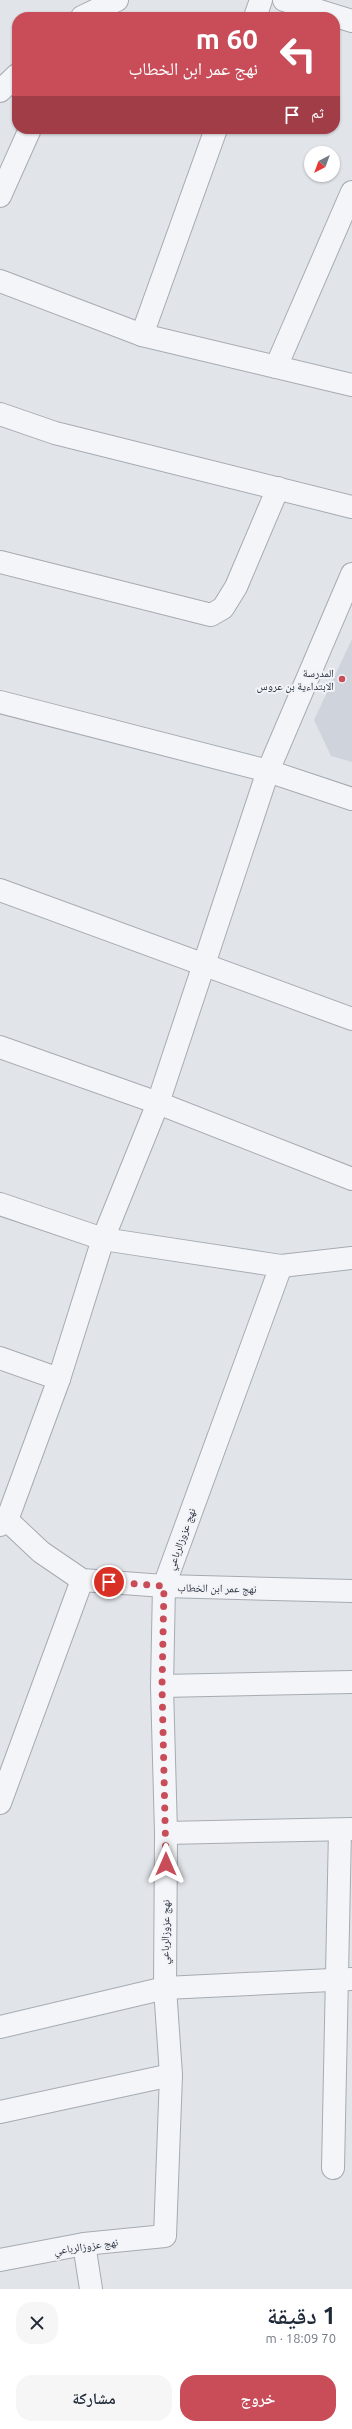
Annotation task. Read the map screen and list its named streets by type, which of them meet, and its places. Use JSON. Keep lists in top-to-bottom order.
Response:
{
  "streets": {
    "street": ["نهج عزوزالرباعي", "نهج عمر ابن الخطاب"]
  },
  "crossings": [
    ["نهج عزوزالرباعي", "نهج عمر ابن الخطاب"]
  ],
  "places": ["المدرسة الابتداءية بن عروس"],
  "north": "bottom left",
  "page": {
    "turn": ["60 m", "نهج عمر ابن الخطاب"],
    "then": "ثم",
    "heading": ["1 دقيقة", "70 m · 18:09"],
    "buttons": ["خروج", "مشاركة"]
  }
}
